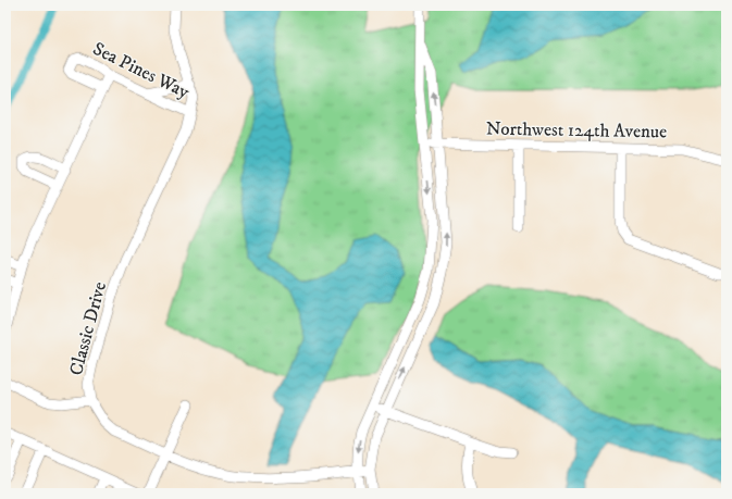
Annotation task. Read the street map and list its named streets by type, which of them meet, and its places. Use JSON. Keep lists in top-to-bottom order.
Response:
{
  "streets": {
    "street": ["Sea Pines Way", "Northwest 124th Avenue", "Classic Drive"]
  },
  "crossings": [
    ["Sea Pines Way", "Classic Drive"]
  ]
}
